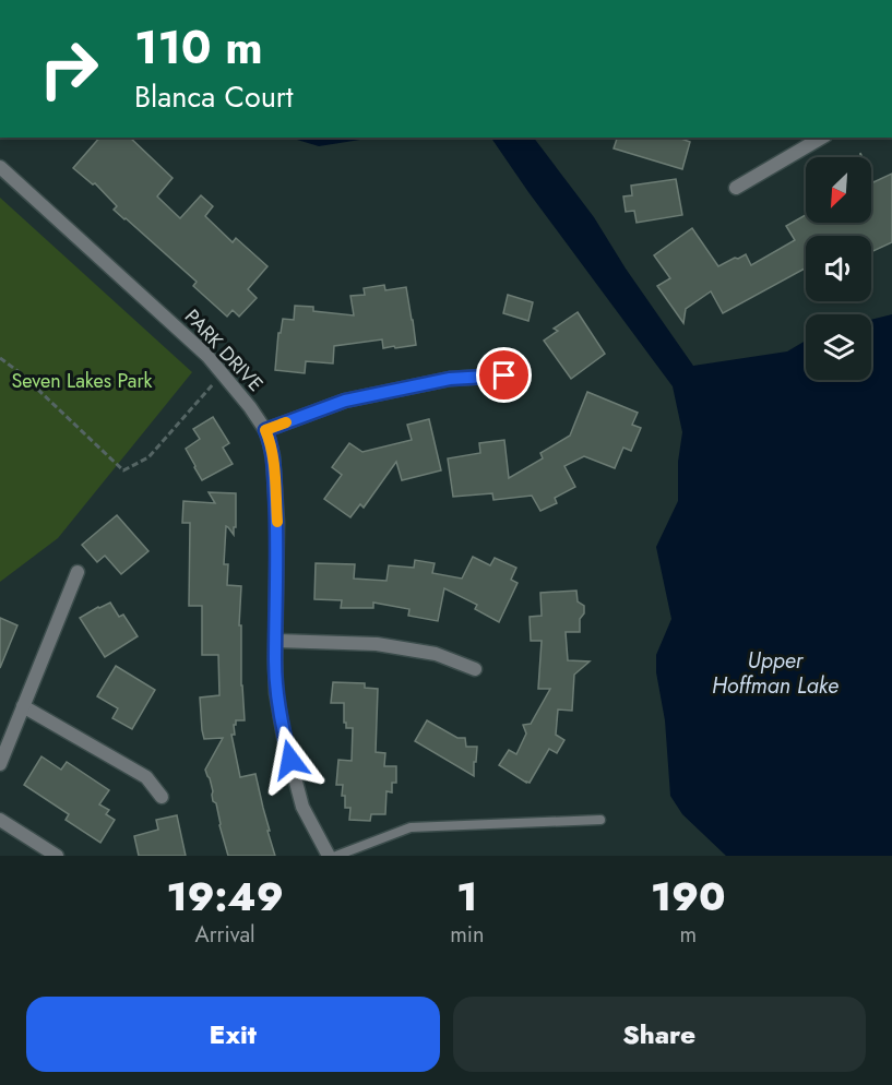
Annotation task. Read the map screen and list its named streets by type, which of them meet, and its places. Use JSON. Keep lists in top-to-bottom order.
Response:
{
  "streets": {
    "street": ["PARK DRIVE"]
  },
  "water": ["Upper Hoffman Lake"],
  "parks": ["Seven Lakes Park"],
  "north": "bottom left",
  "page": {
    "turn": ["110 m", "Blanca Court"],
    "eta": [
      "19:49",
      "Arrival",
      "1",
      "min",
      "190",
      "m"
    ],
    "buttons": ["Exit", "Share"]
  }
}
